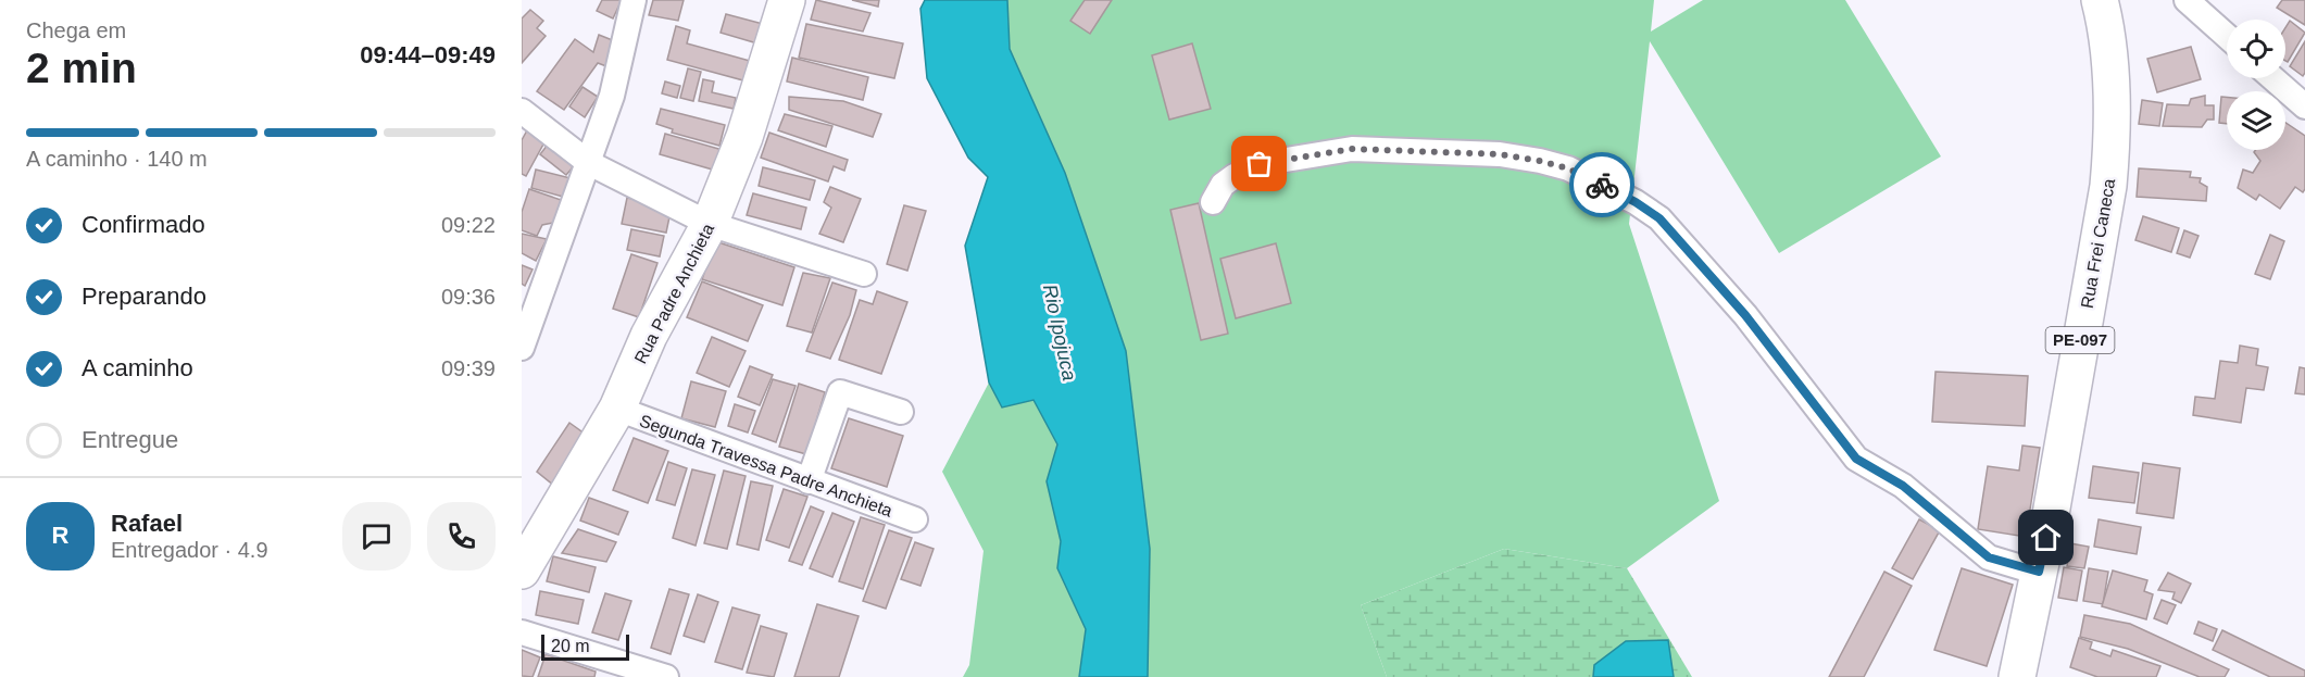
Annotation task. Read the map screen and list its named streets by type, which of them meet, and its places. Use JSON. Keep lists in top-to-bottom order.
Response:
{
  "streets": {
    "main road": ["Rua Frei Caneca", "Rua Padre Anchieta", "PE-097"],
    "street": ["Segunda Travessa Padre Anchieta"]
  },
  "crossings": [
    ["Rua Padre Anchieta", "Segunda Travessa Padre Anchieta"]
  ],
  "water": ["Rio Ipojuca"],
  "scale_bar": "20 m",
  "page": {
    "heading": ["2 min", "Chega em", "09:44–09:49"],
    "panel": ["Rafael", "Entregador · 4.9"],
    "bar": "A caminho · 140 m",
    "list": [
      ["Confirmado", "09:22"],
      ["Preparando", "09:36"],
      ["A caminho", "09:39"],
      "Entregue"
    ],
    "round": "R",
    "scale": "20 m"
  }
}
